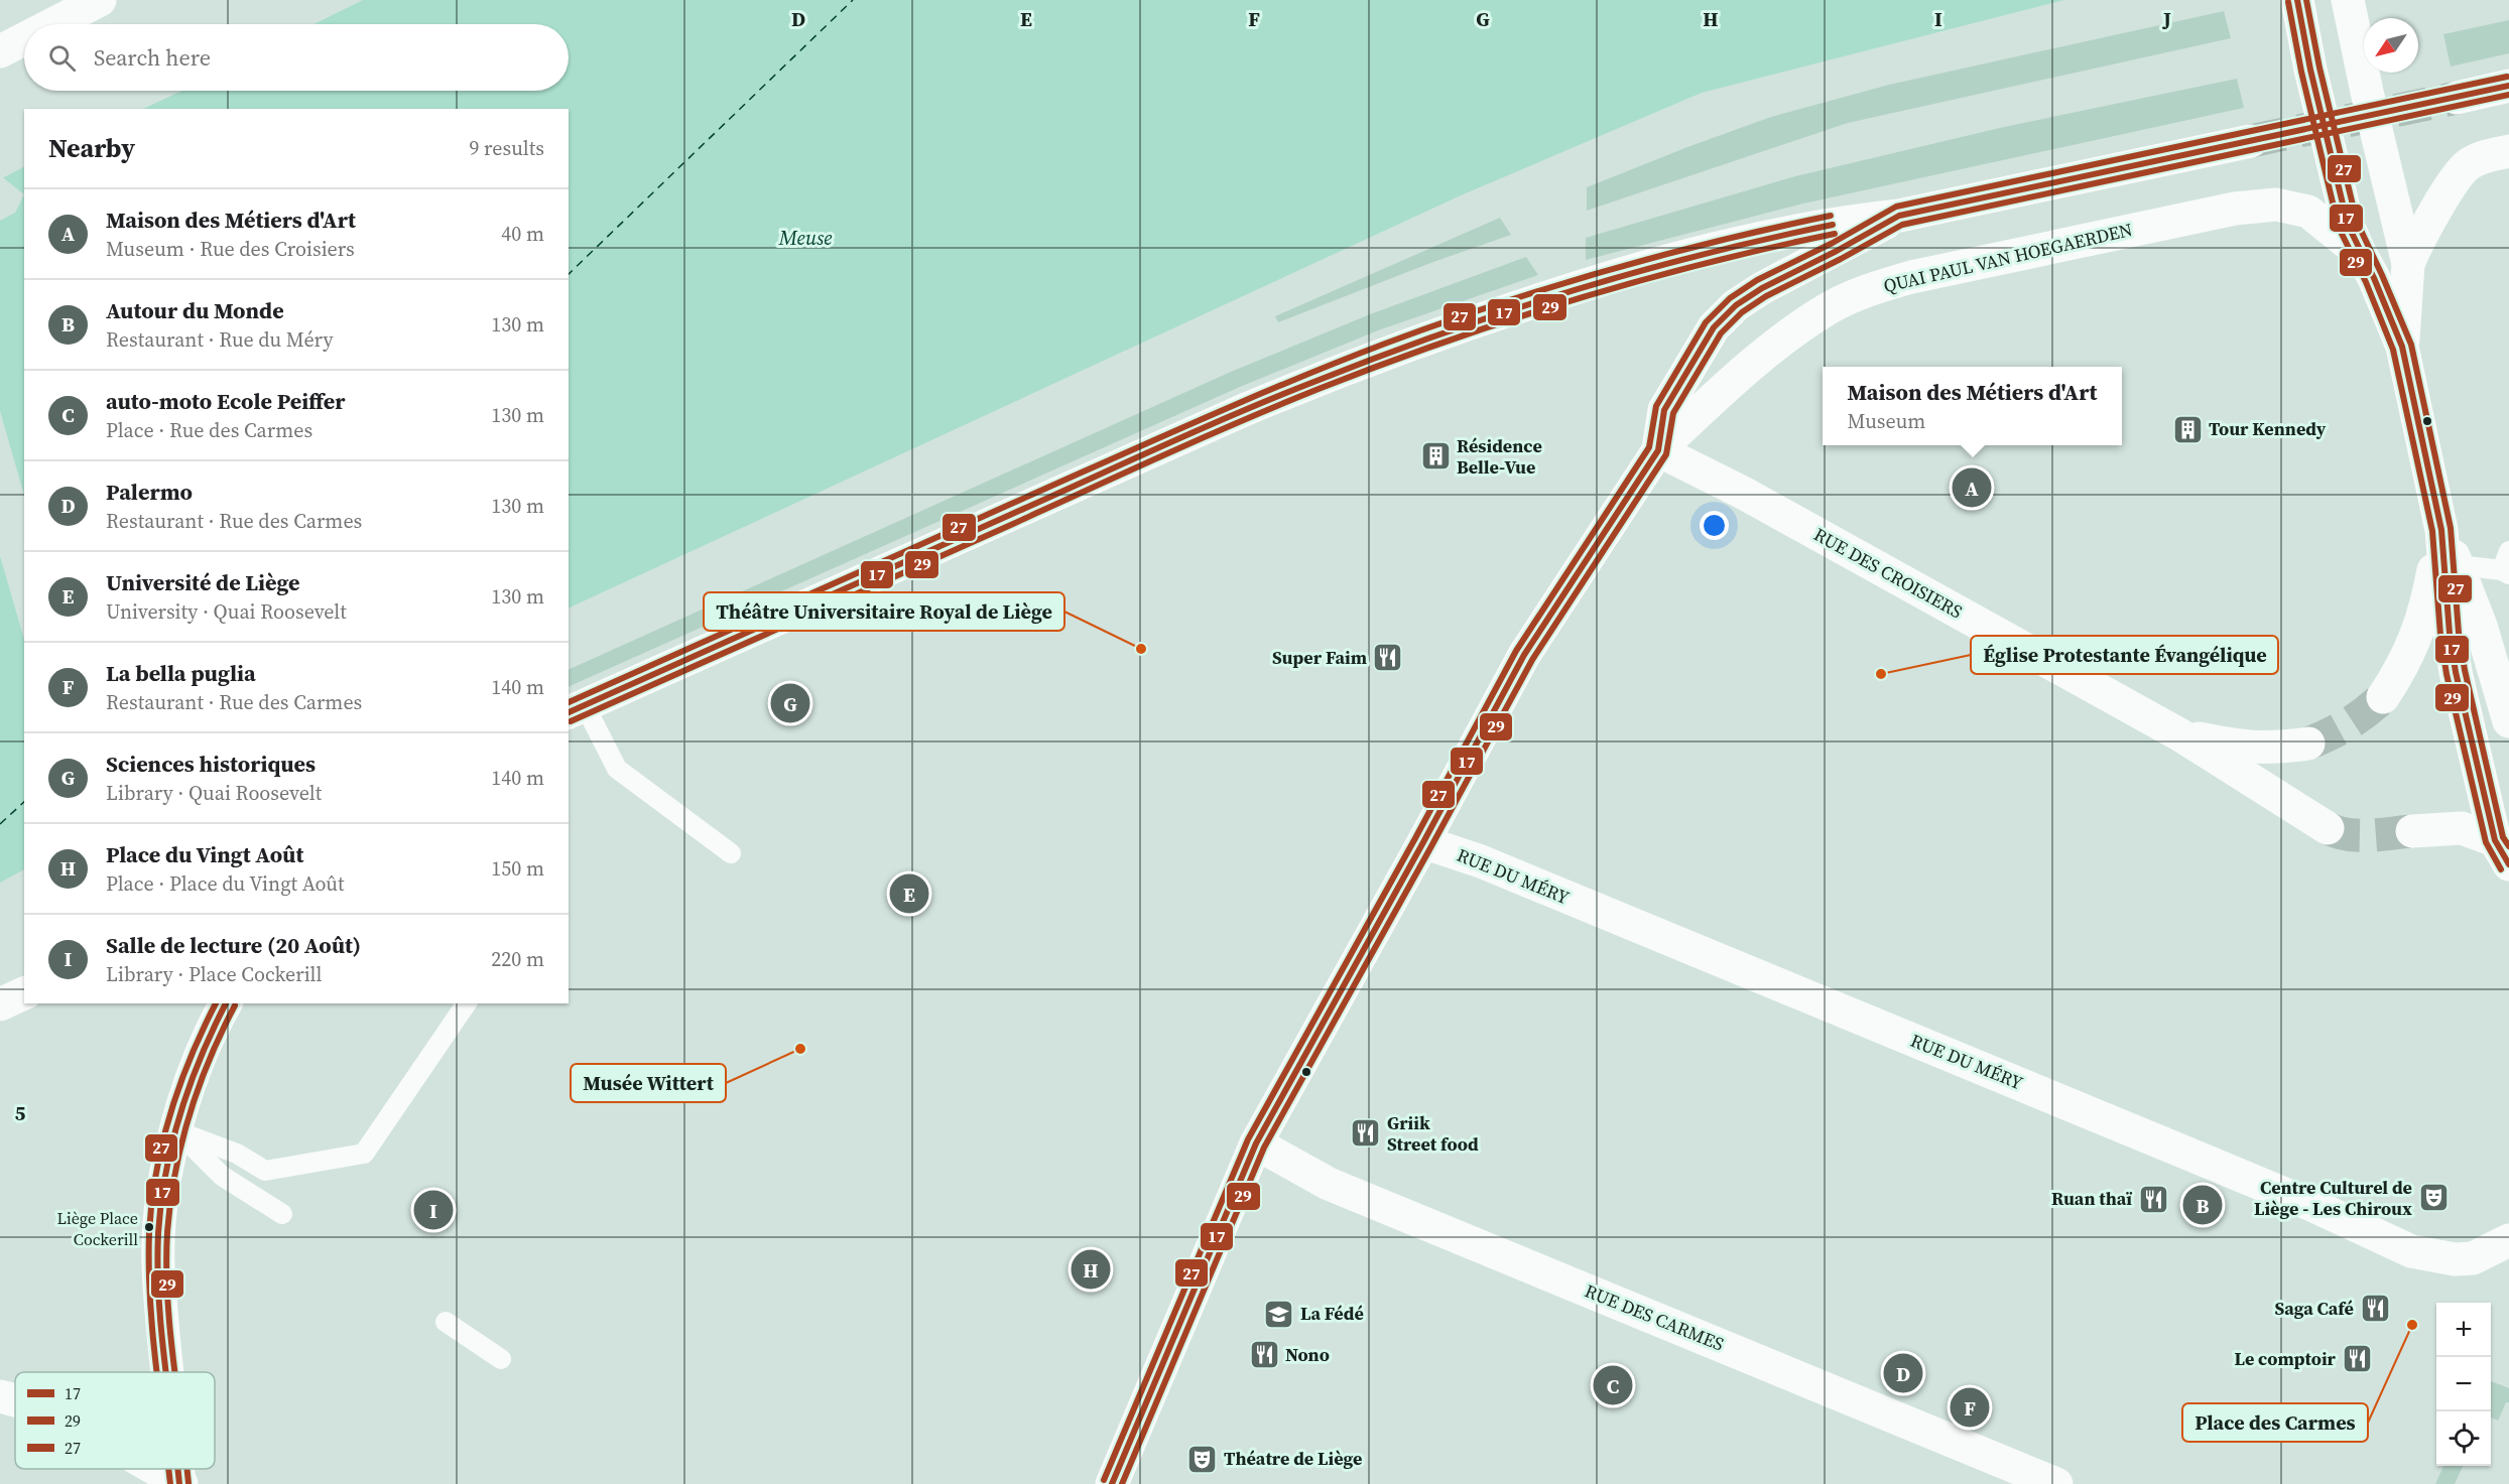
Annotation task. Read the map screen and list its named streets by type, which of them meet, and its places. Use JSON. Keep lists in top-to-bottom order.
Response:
{
  "streets": {
    "street": [
      "QUAI PAUL VAN HOEGAERDEN",
      "RUE DES CROISIERS",
      "RUE DU MÉRY",
      "RUE DES CARMES"
    ]
  },
  "crossings": [
    ["QUAI PAUL VAN HOEGAERDEN", "RUE DES CROISIERS"]
  ],
  "water": ["Meuse"],
  "places": {
    "building": ["Tour Kennedy", "Résidence Belle-Vue"],
    "other": [
      "Théâtre Universitaire Royal de Liège",
      "Église Protestante Évangélique",
      "Musée Wittert",
      "Liège Place Cockerill",
      "Place des Carmes"
    ],
    "restaurant": [
      "Super Faim",
      "Griik Street food",
      "Ruan thaï",
      "Saga Café",
      "Nono",
      "Le comptoir"
    ],
    "theatre": ["Centre Culturel de Liège - Les Chiroux", "Théatre de Liège"],
    "school or university": ["La Fédé"]
  },
  "lines": ["transit line 17", "transit line 27", "transit line 29"],
  "legend": ["17", "29", "27"],
  "north": "bottom left",
  "page": {
    "search": "Search here",
    "heading": ["Nearby", "9 results"],
    "list": [
      {
        "mark": "A",
        "name": "Maison des Métiers d'Art",
        "note": "Museum · Rue des Croisiers",
        "value": "40 m"
      },
      {
        "mark": "B",
        "name": "Autour du Monde",
        "note": "Restaurant · Rue du Méry",
        "value": "130 m"
      },
      {
        "mark": "C",
        "name": "auto-moto Ecole Peiffer",
        "note": "Place · Rue des Carmes",
        "value": "130 m"
      },
      {
        "mark": "D",
        "name": "Palermo",
        "note": "Restaurant · Rue des Carmes",
        "value": "130 m"
      },
      {
        "mark": "E",
        "name": "Université de Liège",
        "note": "University · Quai Roosevelt",
        "value": "130 m"
      },
      {
        "mark": "F",
        "name": "La bella puglia",
        "note": "Restaurant · Rue des Carmes",
        "value": "140 m"
      },
      {
        "mark": "G",
        "name": "Sciences historiques",
        "note": "Library · Quai Roosevelt",
        "value": "140 m"
      },
      {
        "mark": "H",
        "name": "Place du Vingt Août",
        "note": "Place · Place du Vingt Août",
        "value": "150 m"
      },
      {
        "mark": "I",
        "name": "Salle de lecture (20 Août)",
        "note": "Library · Place Cockerill",
        "value": "220 m"
      }
    ],
    "popup": ["Maison des Métiers d'Art", "Museum"],
    "pins": [
      "A",
      "G",
      "E",
      "B",
      "I",
      "H",
      "D",
      "C",
      "F"
    ],
    "map_buttons": ["+", "−"]
  },
  "grid": {
    "columns": [
      "D",
      "E",
      "F",
      "G",
      "H",
      "I",
      "J"
    ],
    "rows": ["5"]
  }
}
